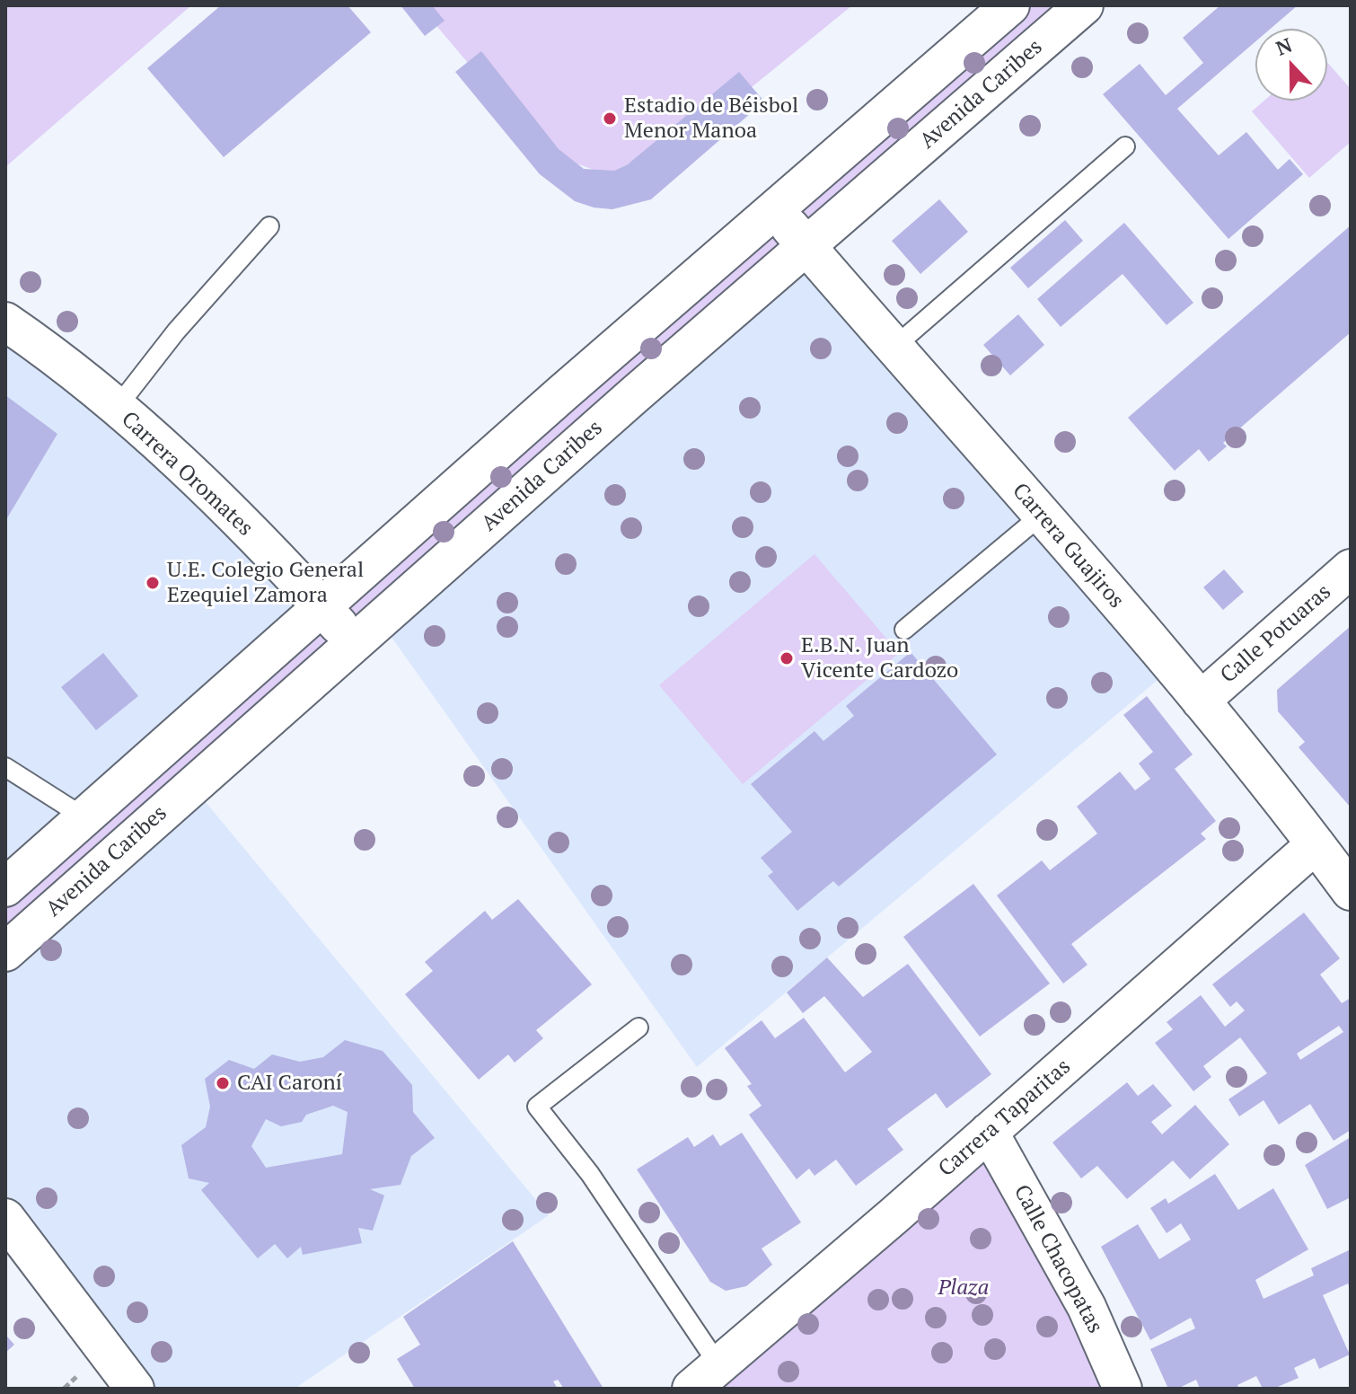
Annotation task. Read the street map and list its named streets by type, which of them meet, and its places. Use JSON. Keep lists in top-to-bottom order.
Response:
{
  "streets": {
    "street": [
      "Avenida Caribes",
      "Carrera Oromates",
      "Carrera Guajiros",
      "Calle Potuaras",
      "Carrera Taparitas",
      "Calle Chacopatas"
    ]
  },
  "crossings": [
    ["Avenida Caribes", "Carrera Oromates"],
    ["Avenida Caribes", "Carrera Guajiros"],
    ["Carrera Guajiros", "Calle Potuaras"],
    ["Carrera Guajiros", "Carrera Taparitas"],
    ["Carrera Taparitas", "Calle Chacopatas"]
  ],
  "parks": ["Plaza"],
  "places": [
    "Estadio de Béisbol Menor Manoa",
    "U.E. Colegio General Ezequiel Zamora",
    "E.B.N. Juan Vicente Cardozo",
    "CAI Caroní"
  ],
  "north": "top"
}
